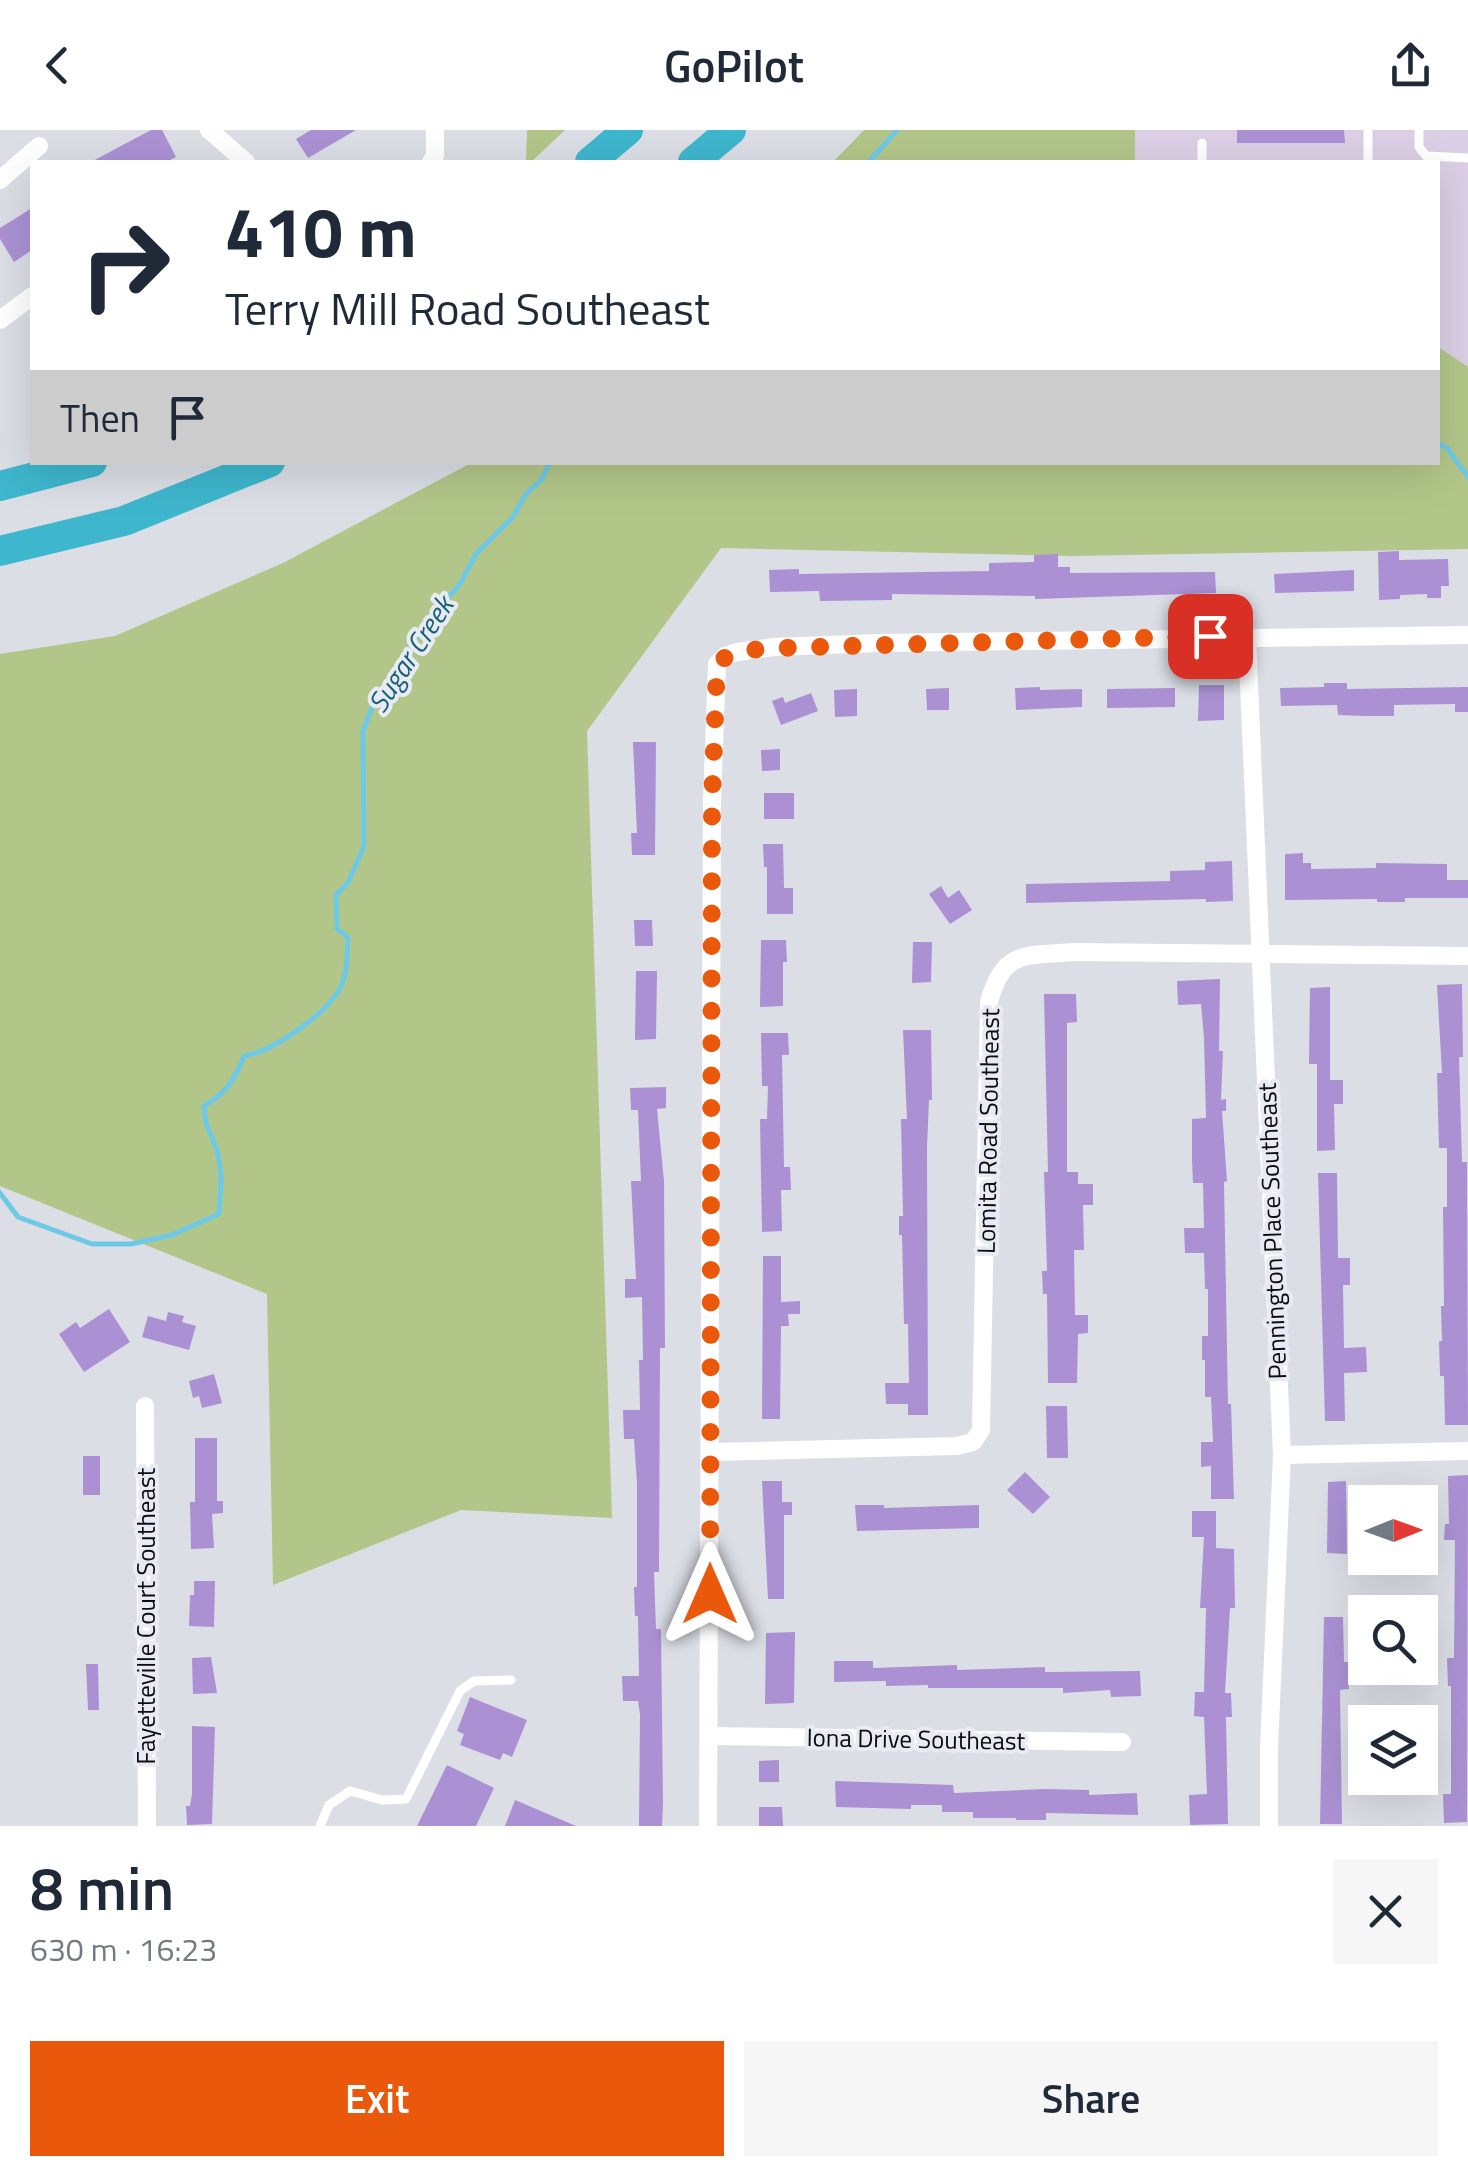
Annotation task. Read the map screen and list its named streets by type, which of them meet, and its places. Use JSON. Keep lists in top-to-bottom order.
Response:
{
  "streets": {
    "street": [
      "Lomita Road Southeast",
      "Pennington Place Southeast",
      "Fayetteville Court Southeast",
      "Iona Drive Southeast"
    ]
  },
  "crossings": [
    ["Lomita Road Southeast", "Pennington Place Southeast"]
  ],
  "water": ["Sugar Creek"],
  "north": "right",
  "page": {
    "header": "GoPilot",
    "turn": ["410 m", "Terry Mill Road Southeast"],
    "then": "Then",
    "heading": ["8 min", "630 m · 16:23"],
    "buttons": ["Exit", "Share"]
  }
}
